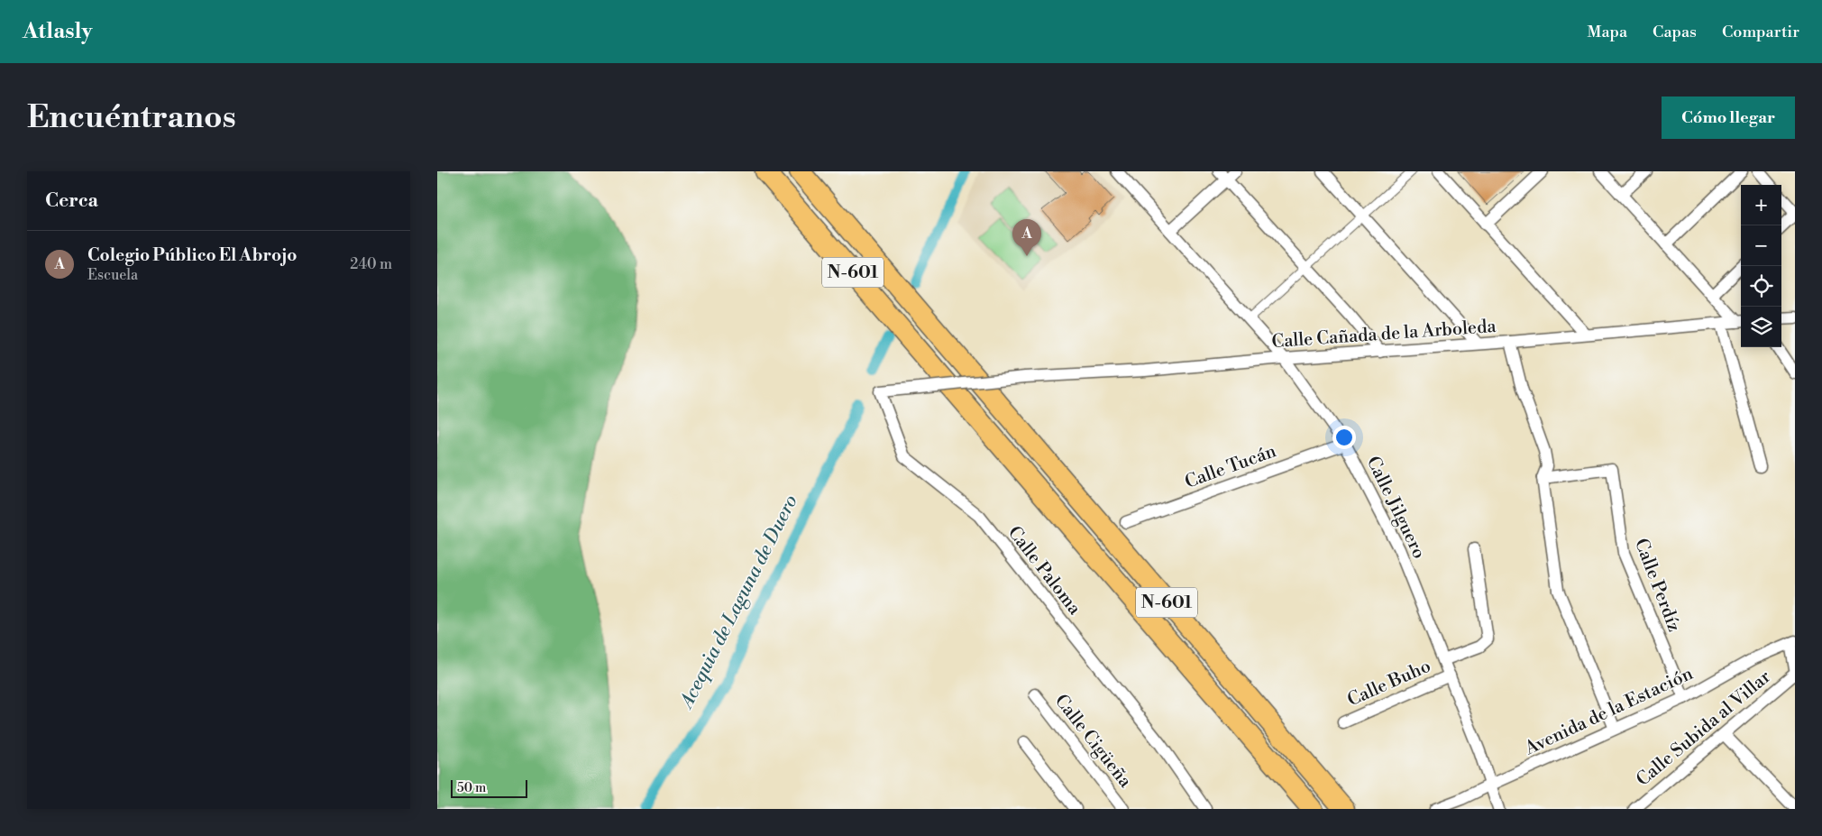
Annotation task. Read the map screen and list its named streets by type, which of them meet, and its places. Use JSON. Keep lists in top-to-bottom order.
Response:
{
  "streets": {
    "highway": ["N-601"],
    "street": [
      "Calle Cañada de la Arboleda",
      "Calle Tucán",
      "Calle Jilguero",
      "Calle Paloma",
      "Calle Perdíz",
      "Calle Buho",
      "Avenida de la Estación",
      "Calle Subida al Villar",
      "Calle Cigüeña"
    ]
  },
  "crossings": [
    ["Calle Cañada de la Arboleda", "Calle Jilguero"],
    ["Calle Cañada de la Arboleda", "Calle Paloma"],
    ["Calle Tucán", "Calle Jilguero"],
    ["Calle Jilguero", "Calle Buho"],
    ["Calle Jilguero", "Avenida de la Estación"],
    ["Calle Perdíz", "Avenida de la Estación"]
  ],
  "water": ["Acequia de Laguna de Duero"],
  "scale_bar": "50 m",
  "page": {
    "header": "Atlasly",
    "nav": ["Mapa", "Capas", "Compartir"],
    "buttons": "Cómo llegar",
    "title": "Encuéntranos",
    "heading": "Cerca",
    "map_buttons": ["+", "−"],
    "pins": "A",
    "list": [
      {
        "mark": "A",
        "name": "Colegio Público El Abrojo",
        "note": "Escuela",
        "value": "240 m"
      }
    ],
    "scale": "50 m"
  }
}
